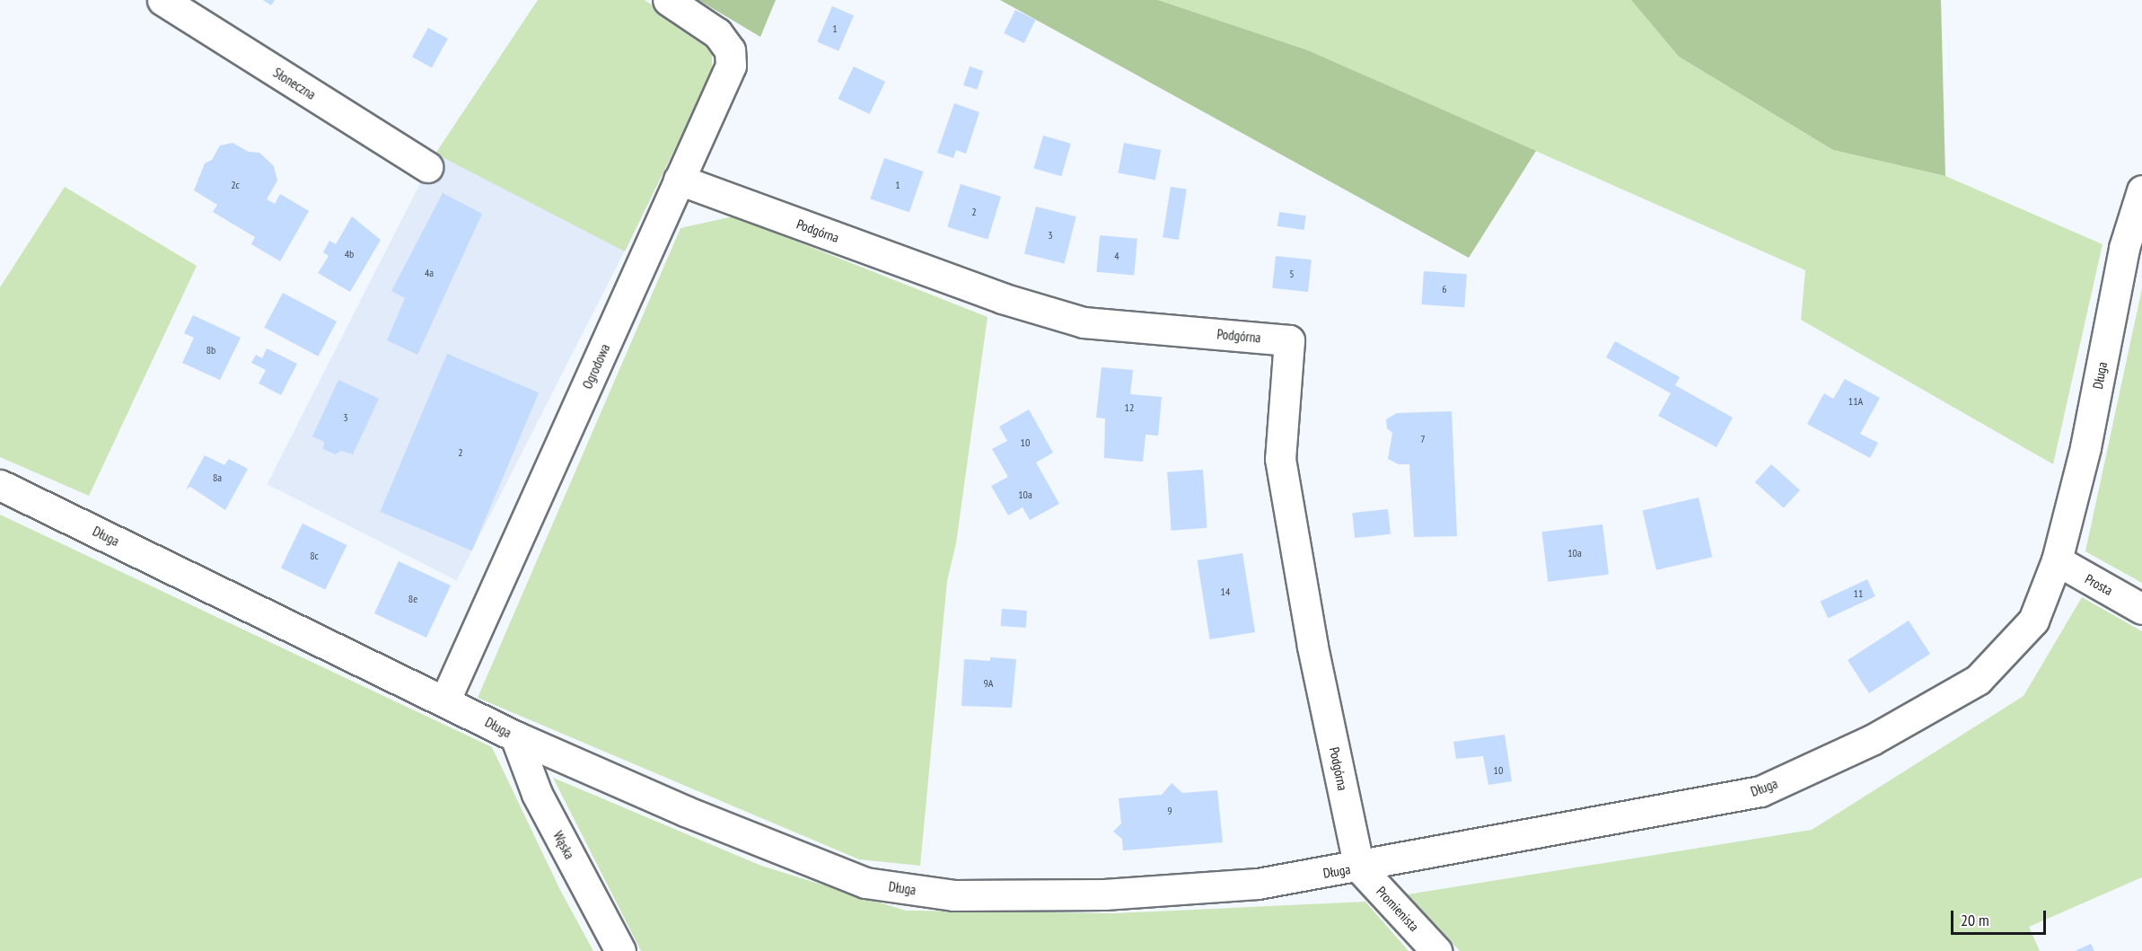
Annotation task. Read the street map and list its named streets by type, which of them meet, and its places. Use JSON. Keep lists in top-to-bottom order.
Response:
{
  "streets": {
    "street": [
      "Słoneczna",
      "Podgórna",
      "Ogrodowa",
      "Długa",
      "Prosta",
      "Wąska",
      "Promienista"
    ]
  },
  "crossings": [
    ["Podgórna", "Ogrodowa"],
    ["Podgórna", "Długa"],
    ["Podgórna", "Promienista"],
    ["Ogrodowa", "Długa"],
    ["Długa", "Prosta"],
    ["Długa", "Wąska"],
    ["Długa", "Promienista"]
  ],
  "house_numbers": [
    "1",
    "2c",
    "1",
    "2",
    "3",
    "4b",
    "4",
    "4a",
    "5",
    "6",
    "8b",
    "11A",
    "12",
    "3",
    "7",
    "10",
    "2",
    "8a",
    "10a",
    "10a",
    "8c",
    "14",
    "11",
    "8e",
    "9A",
    "10",
    "9"
  ],
  "scale_bar": "20 m"
}
